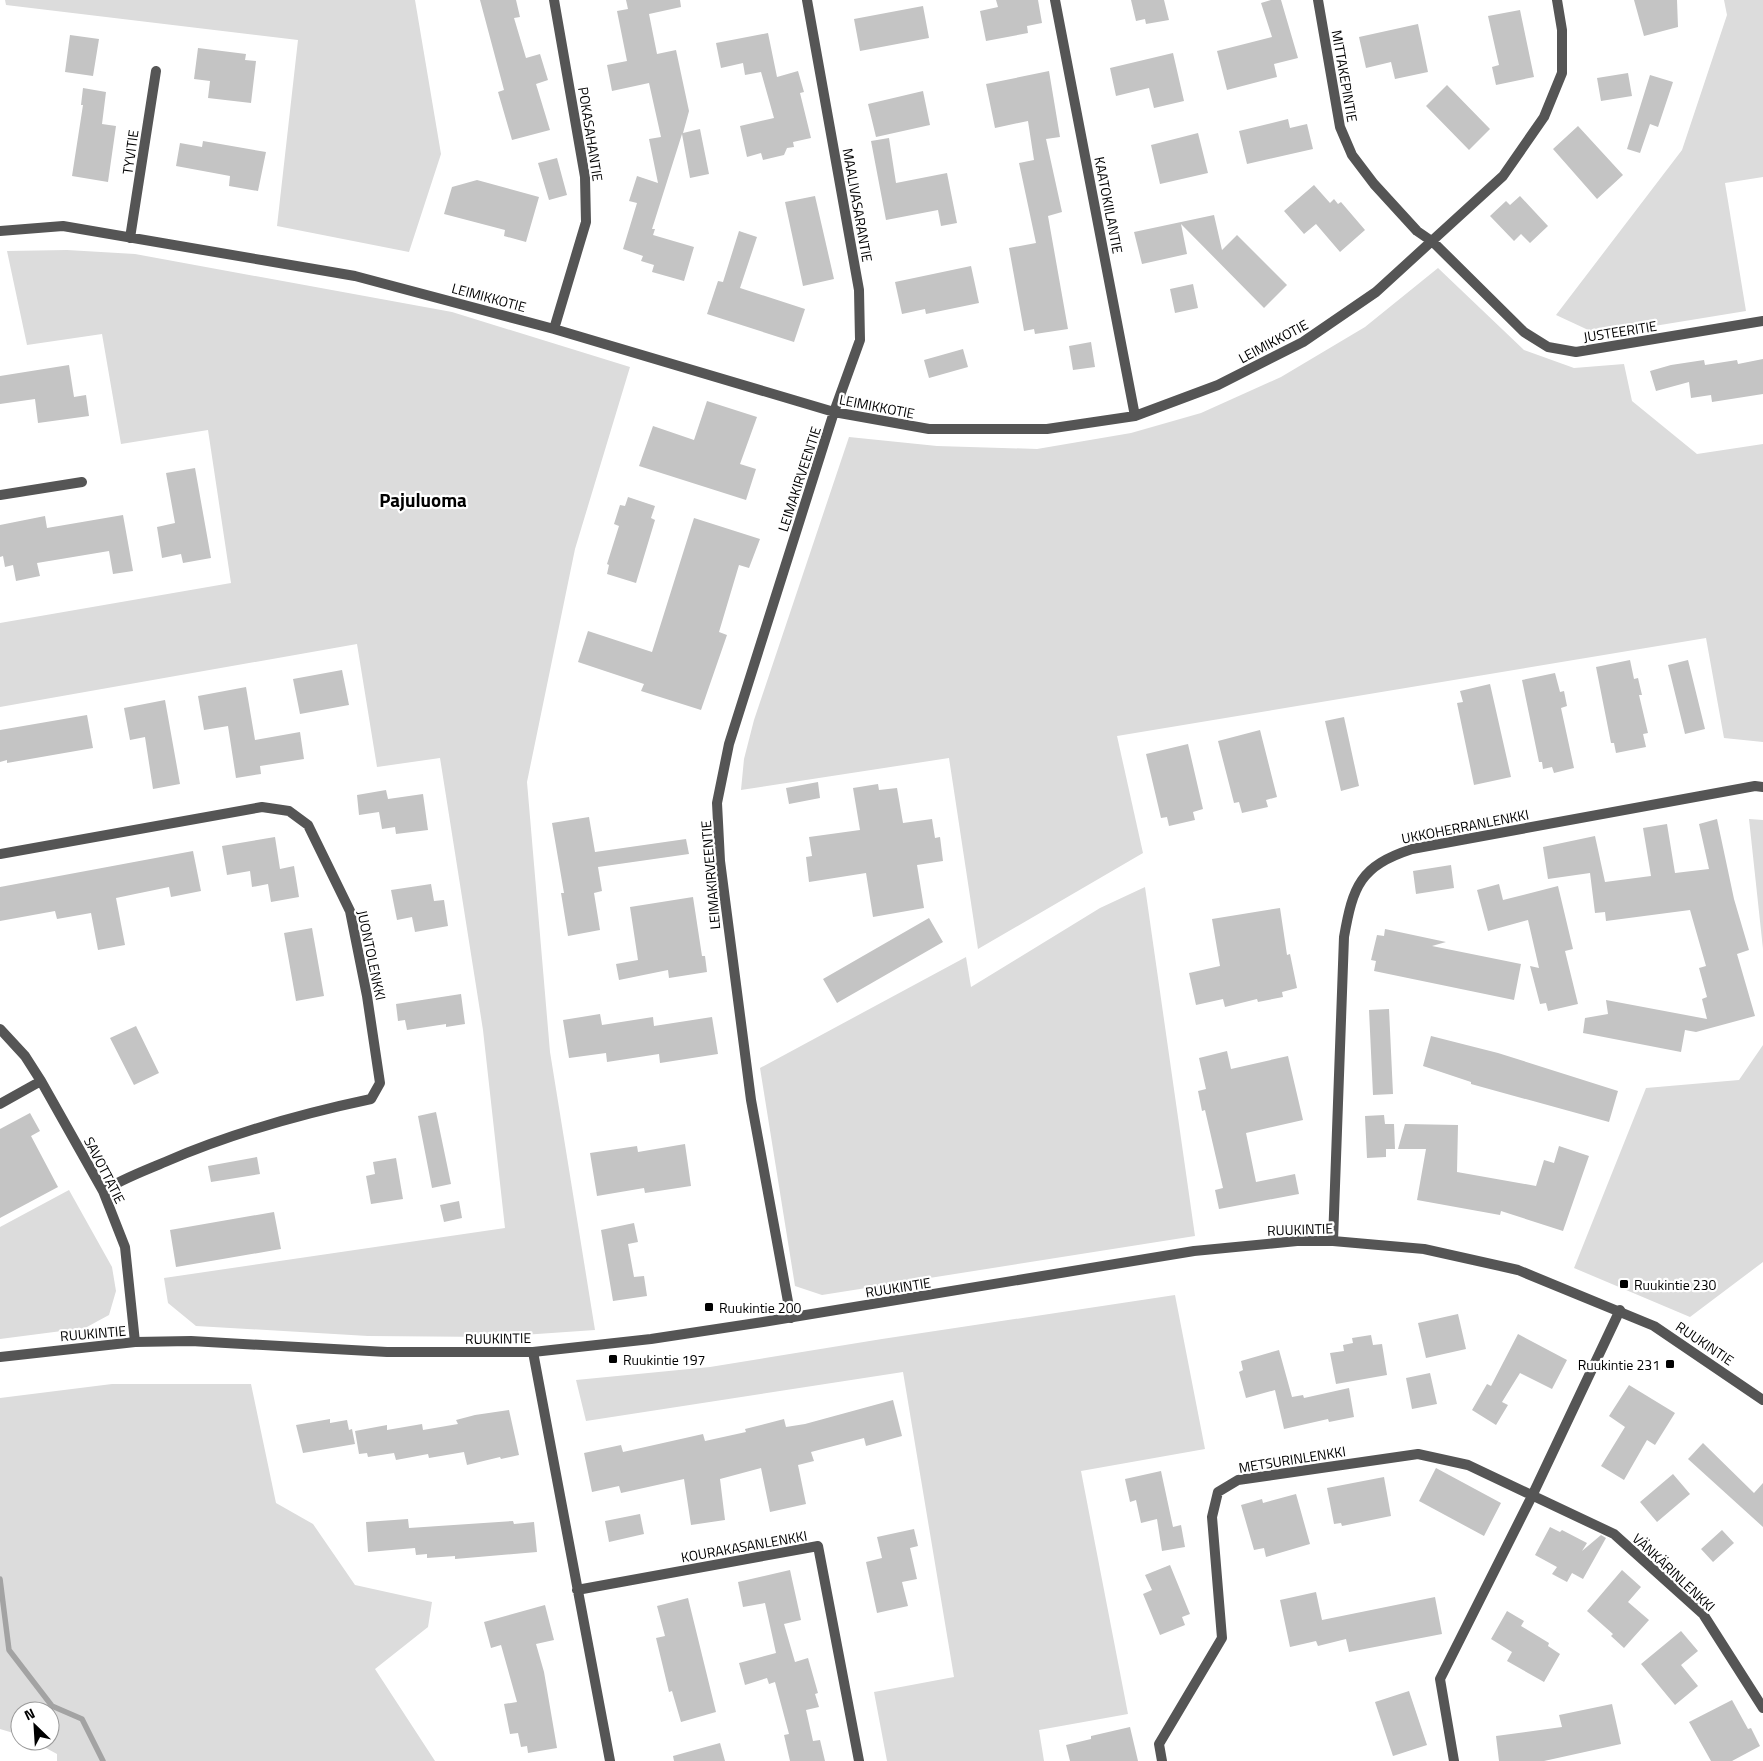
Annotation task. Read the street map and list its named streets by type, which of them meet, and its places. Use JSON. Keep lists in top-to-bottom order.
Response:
{
  "streets": {
    "street": [
      "MITTAKEPINTIE",
      "POKASAHANTIE",
      "TYVITIE",
      "MAALIVASARANTIE",
      "KAATOKIILANTIE",
      "LEIMIKKOTIE",
      "JUSTEERITIE",
      "LEIMAKIRVEENTIE",
      "UKKOHERRANLENKKI",
      "JUONTOLENKKI",
      "SAVOTTATIE",
      "RUUKINTIE",
      "METSURINLENKKI",
      "KOURAKASANLENKKI",
      "VÄNKÄRINLENKKI"
    ]
  },
  "crossings": [
    ["MITTAKEPINTIE", "LEIMIKKOTIE"],
    ["MITTAKEPINTIE", "JUSTEERITIE"],
    ["POKASAHANTIE", "LEIMIKKOTIE"],
    ["TYVITIE", "LEIMIKKOTIE"],
    ["MAALIVASARANTIE", "LEIMIKKOTIE"],
    ["MAALIVASARANTIE", "LEIMAKIRVEENTIE"],
    ["KAATOKIILANTIE", "LEIMIKKOTIE"],
    ["LEIMIKKOTIE", "JUSTEERITIE"],
    ["LEIMIKKOTIE", "LEIMAKIRVEENTIE"],
    ["LEIMAKIRVEENTIE", "RUUKINTIE"],
    ["UKKOHERRANLENKKI", "RUUKINTIE"],
    ["JUONTOLENKKI", "SAVOTTATIE"],
    ["SAVOTTATIE", "RUUKINTIE"],
    ["METSURINLENKKI", "VÄNKÄRINLENKKI"]
  ],
  "districts": ["Pajuluoma"],
  "places": {
    "transit": [
      "Ruukintie 230",
      "Ruukintie 200",
      "Ruukintie 197",
      "Ruukintie 231"
    ]
  },
  "north": "top left"
}
